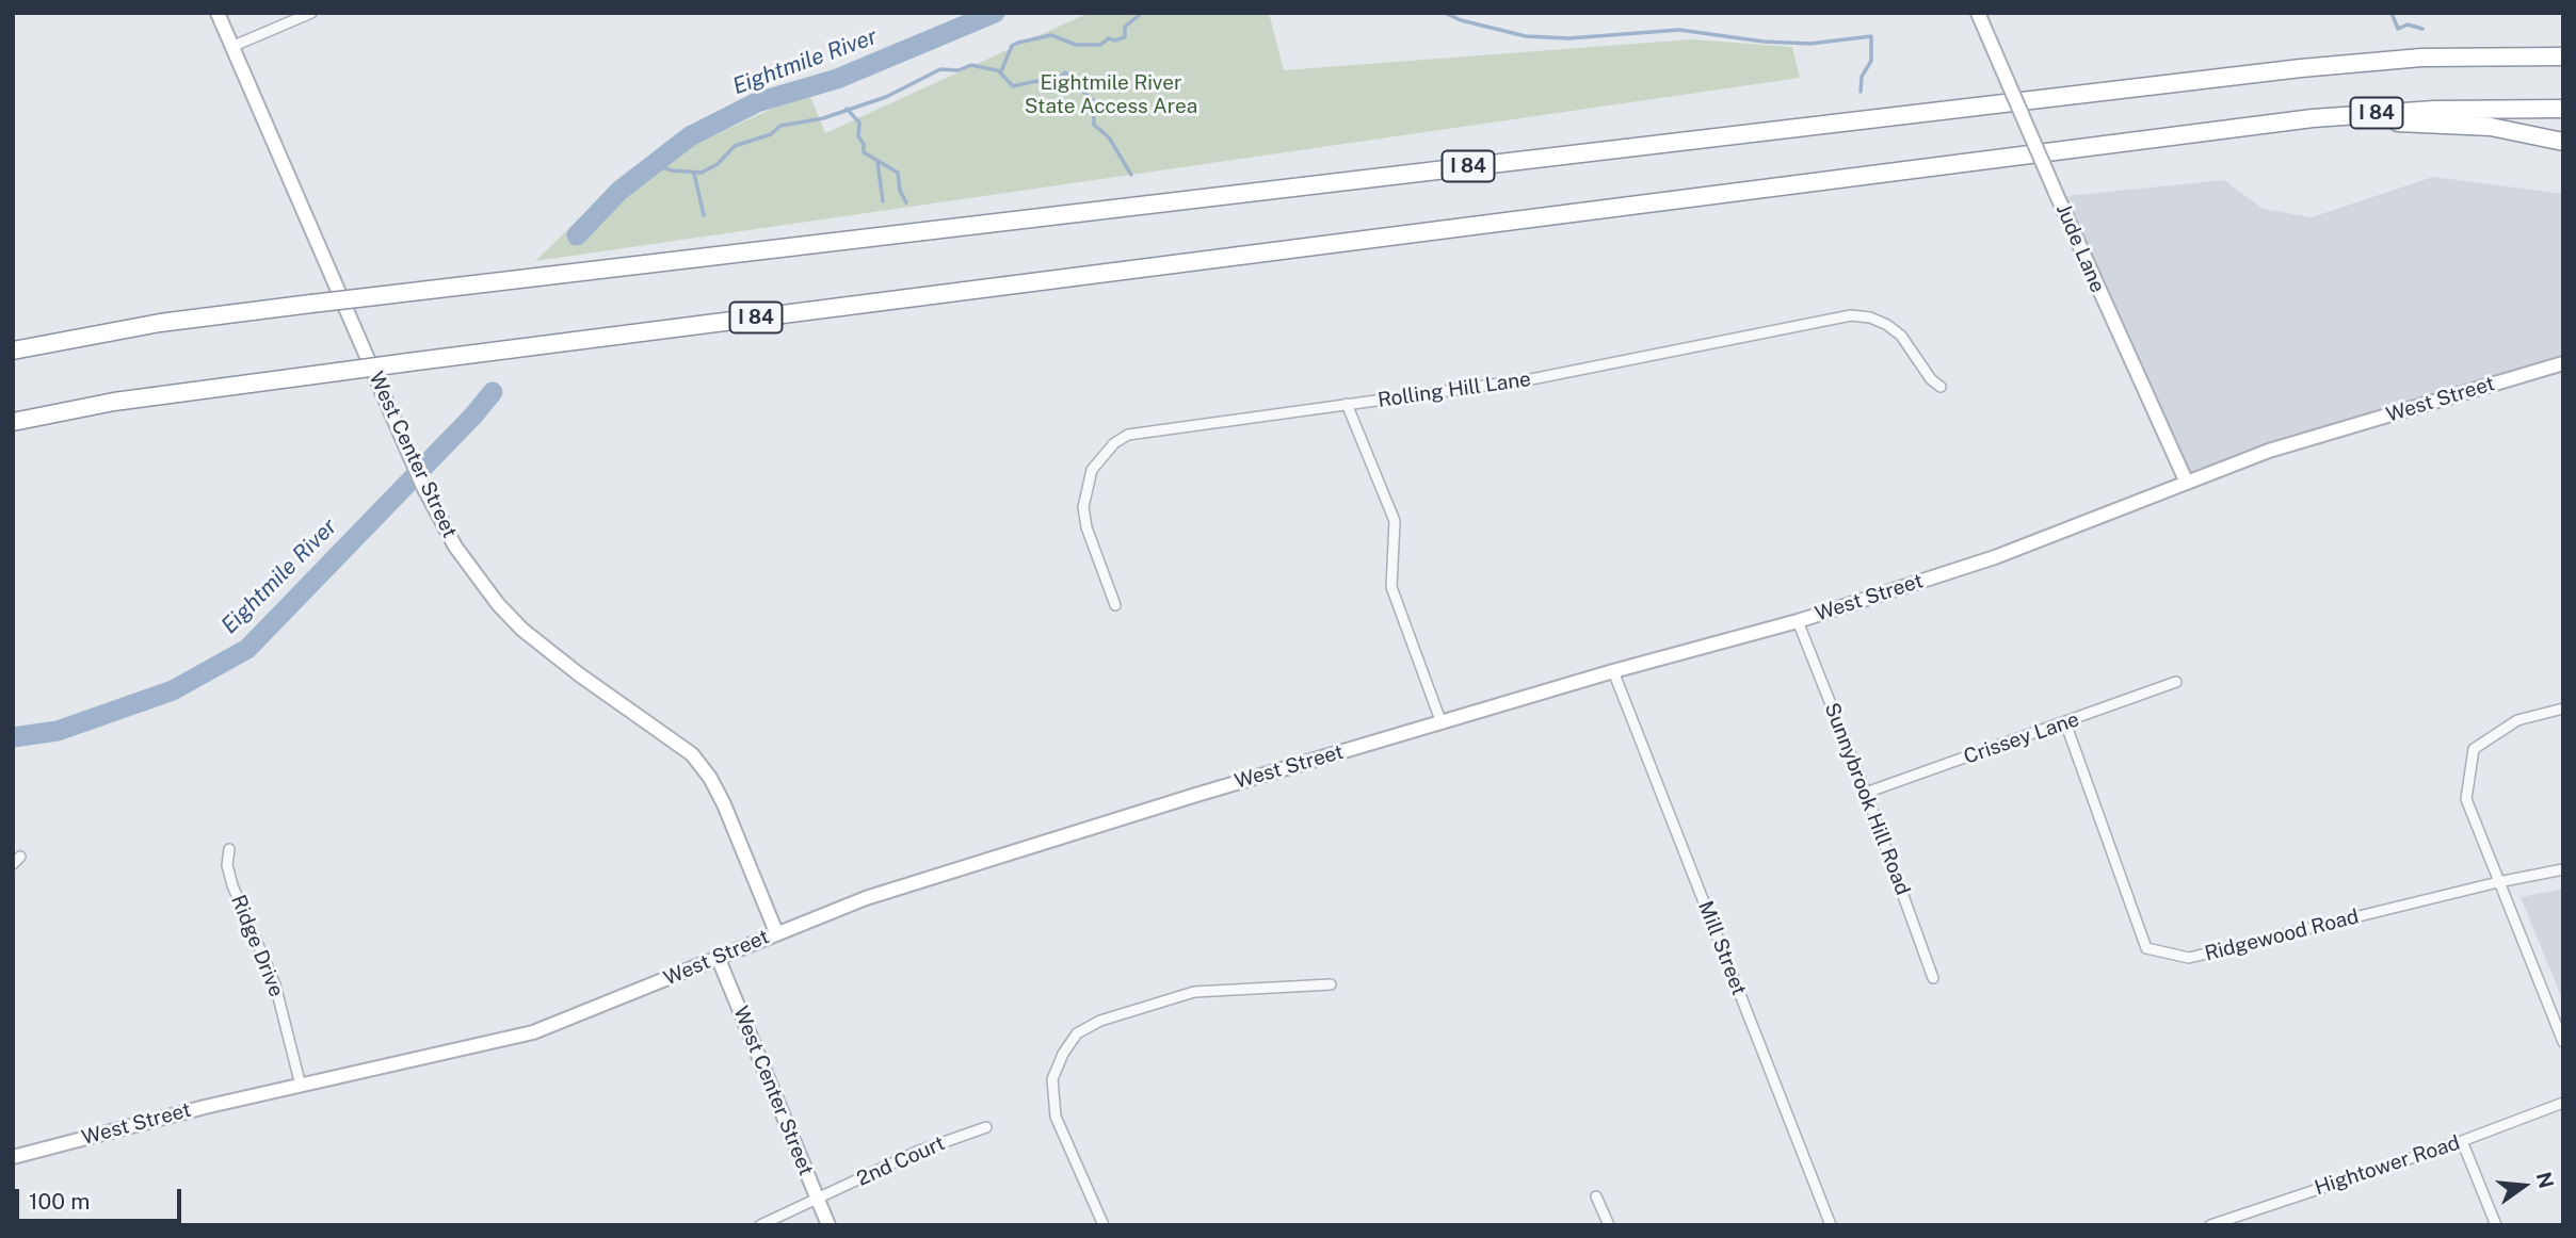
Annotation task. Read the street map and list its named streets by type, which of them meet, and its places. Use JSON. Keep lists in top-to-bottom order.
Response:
{
  "streets": {
    "highway": ["I 84"],
    "main road": ["Jude Lane", "West Street", "West Center Street"],
    "street": [
      "Rolling Hill Lane",
      "Crissey Lane",
      "Sunnybrook Hill Road",
      "Ridgewood Road",
      "Ridge Drive",
      "Mill Street",
      "2nd Court",
      "Hightower Road"
    ]
  },
  "crossings": [
    ["Jude Lane", "West Street"],
    ["West Street", "West Center Street"],
    ["West Street", "Sunnybrook Hill Road"],
    ["West Street", "Ridge Drive"],
    ["West Street", "Mill Street"],
    ["West Center Street", "2nd Court"],
    ["Crissey Lane", "Sunnybrook Hill Road"],
    ["Crissey Lane", "Ridgewood Road"]
  ],
  "water": ["Eightmile River"],
  "parks": ["Eightmile River State Access Area"],
  "scale_bar": "100 m",
  "north": "right"
}
